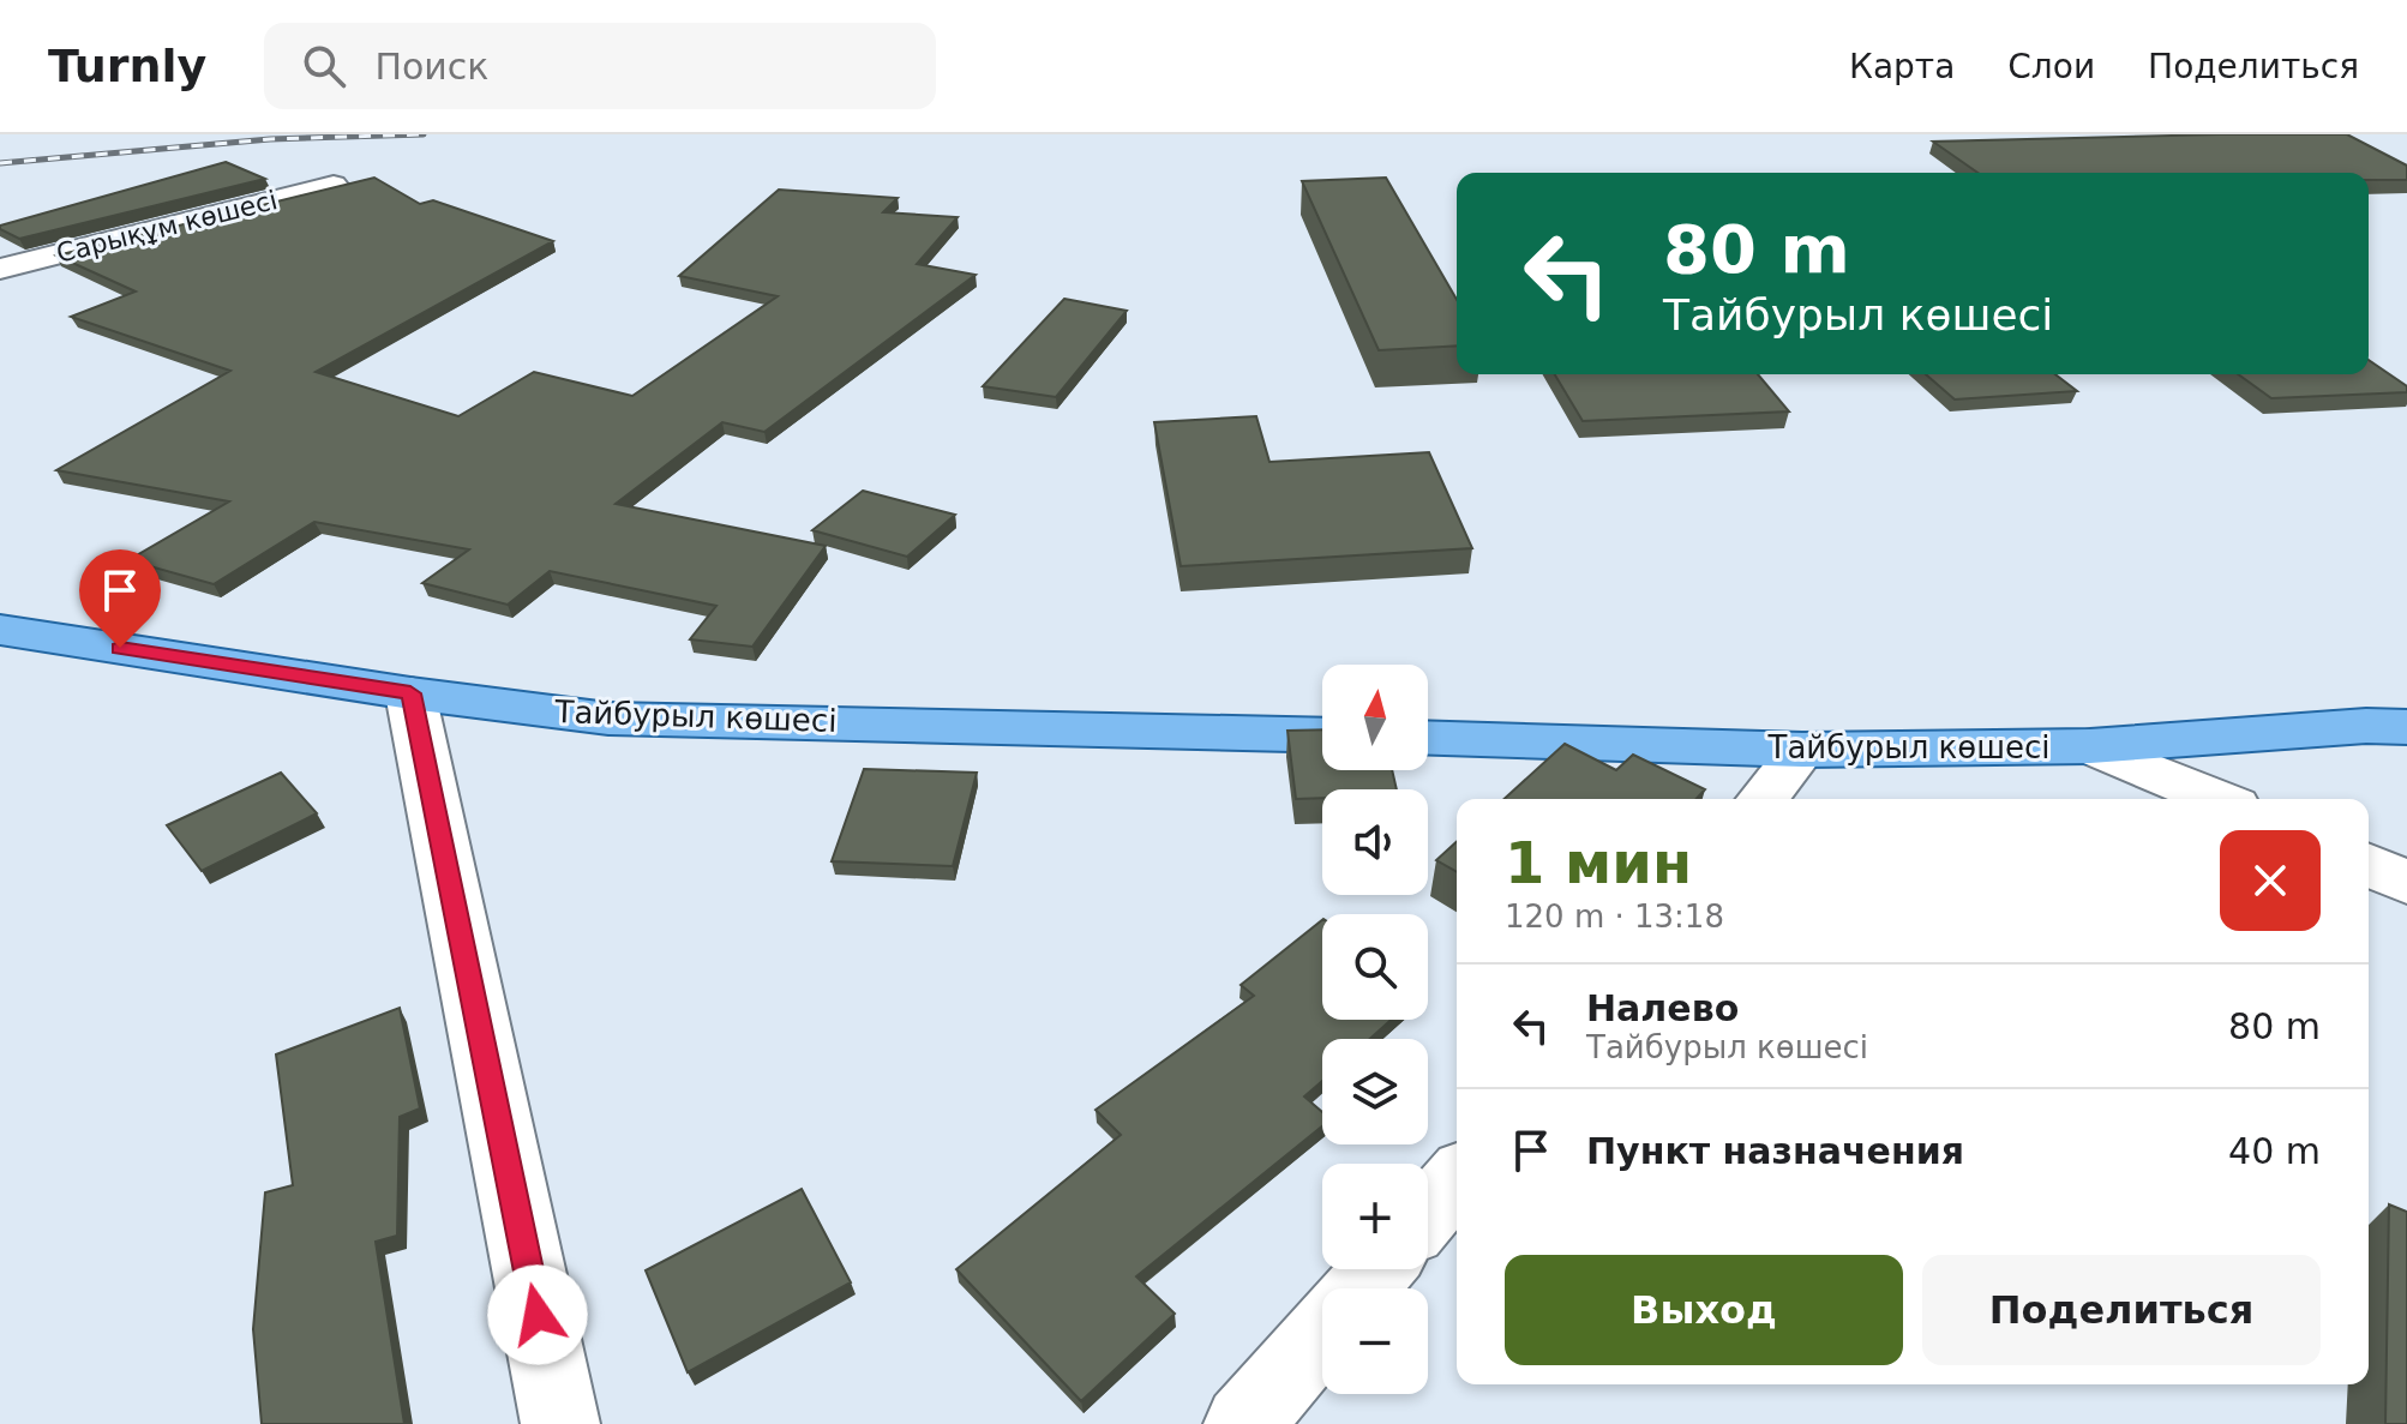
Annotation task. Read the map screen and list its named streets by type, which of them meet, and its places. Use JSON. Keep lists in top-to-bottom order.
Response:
{
  "streets": {
    "main road": ["Тайбурыл көшесі"],
    "street": ["Сарықұм көшесі"]
  },
  "north": "top",
  "page": {
    "header": "Turnly",
    "search": "Поиск",
    "nav": ["Карта", "Слои", "Поделиться"],
    "turn": ["80 m", "Тайбурыл көшесі"],
    "map_buttons": ["+", "−"],
    "heading": ["1 мин", "120 m · 13:18"],
    "list": [
      {
        "name": "Налево",
        "note": "Тайбурыл көшесі",
        "value": "80 m"
      },
      {
        "name": "Пункт назначения",
        "value": "40 m"
      }
    ],
    "buttons": ["Выход", "Поделиться"]
  }
}
